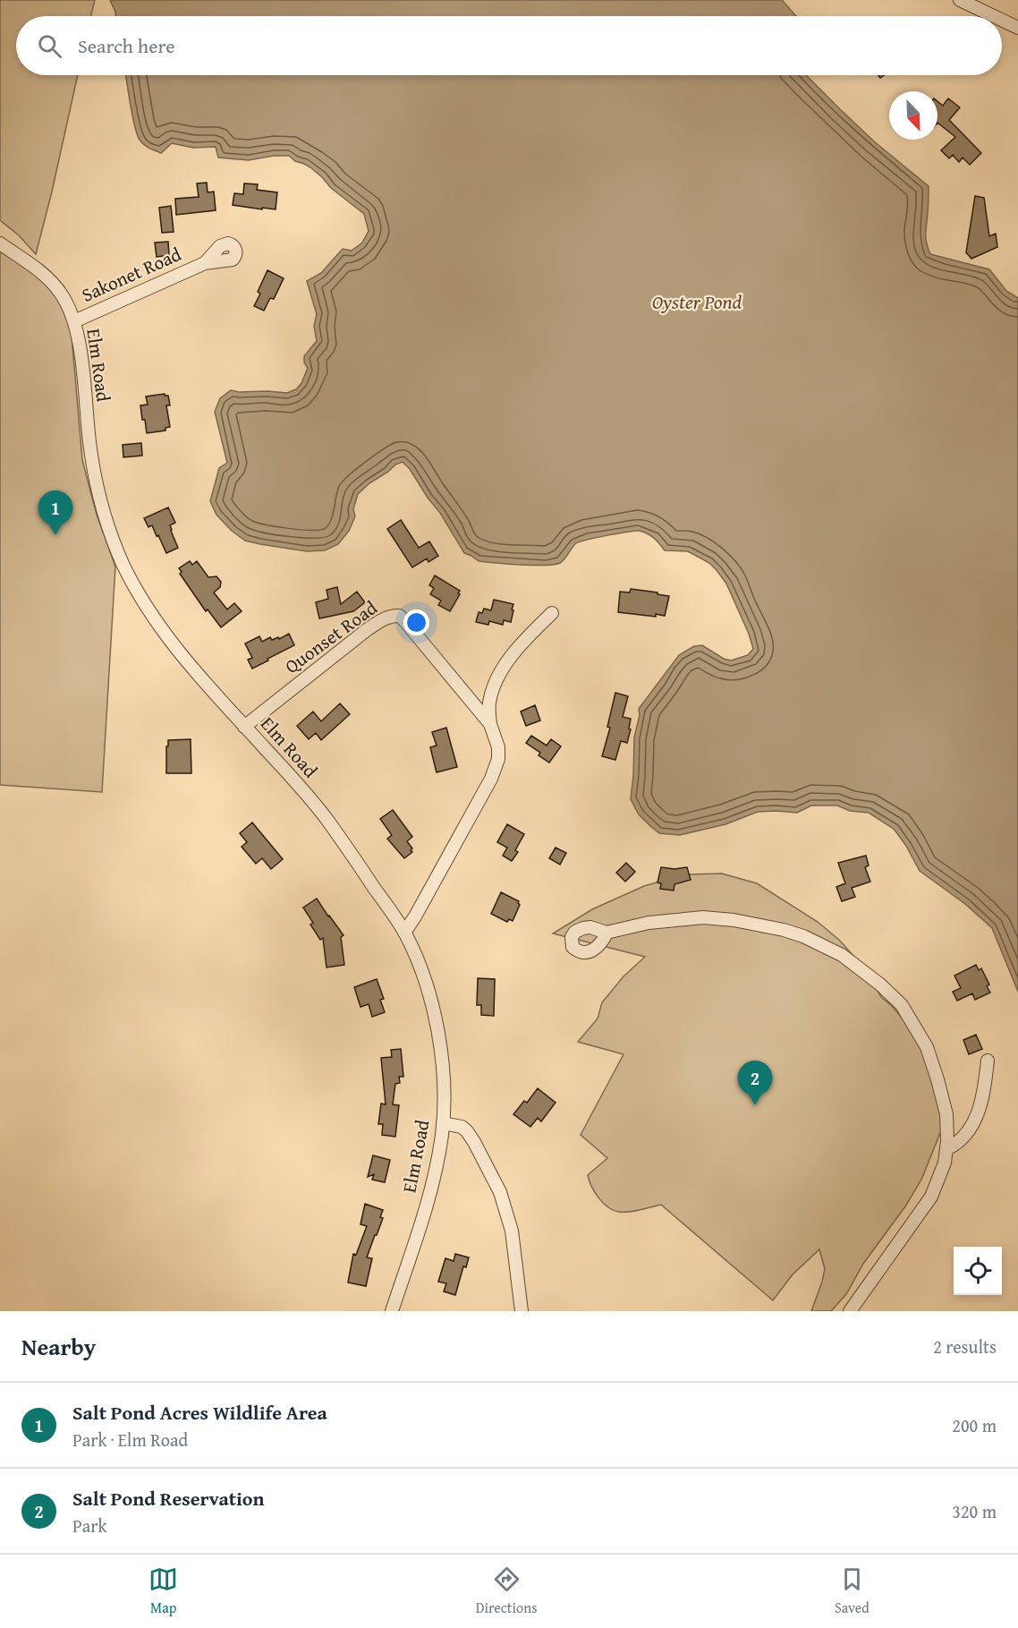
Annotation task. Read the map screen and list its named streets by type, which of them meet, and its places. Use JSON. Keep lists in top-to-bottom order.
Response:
{
  "streets": {
    "street": ["Sakonet Road", "Elm Road", "Quonset Road"]
  },
  "crossings": [
    ["Sakonet Road", "Elm Road"],
    ["Elm Road", "Quonset Road"]
  ],
  "water": ["Oyster Pond"],
  "north": "bottom right",
  "page": {
    "search": "Search here",
    "pins": ["1", "2"],
    "heading": ["Nearby", "2 results"],
    "list": [
      {
        "mark": "1",
        "name": "Salt Pond Acres Wildlife Area",
        "note": "Park · Elm Road",
        "value": "200 m"
      },
      {
        "mark": "2",
        "name": "Salt Pond Reservation",
        "note": "Park",
        "value": "320 m"
      }
    ],
    "nav": ["Map", "Directions", "Saved"]
  }
}
